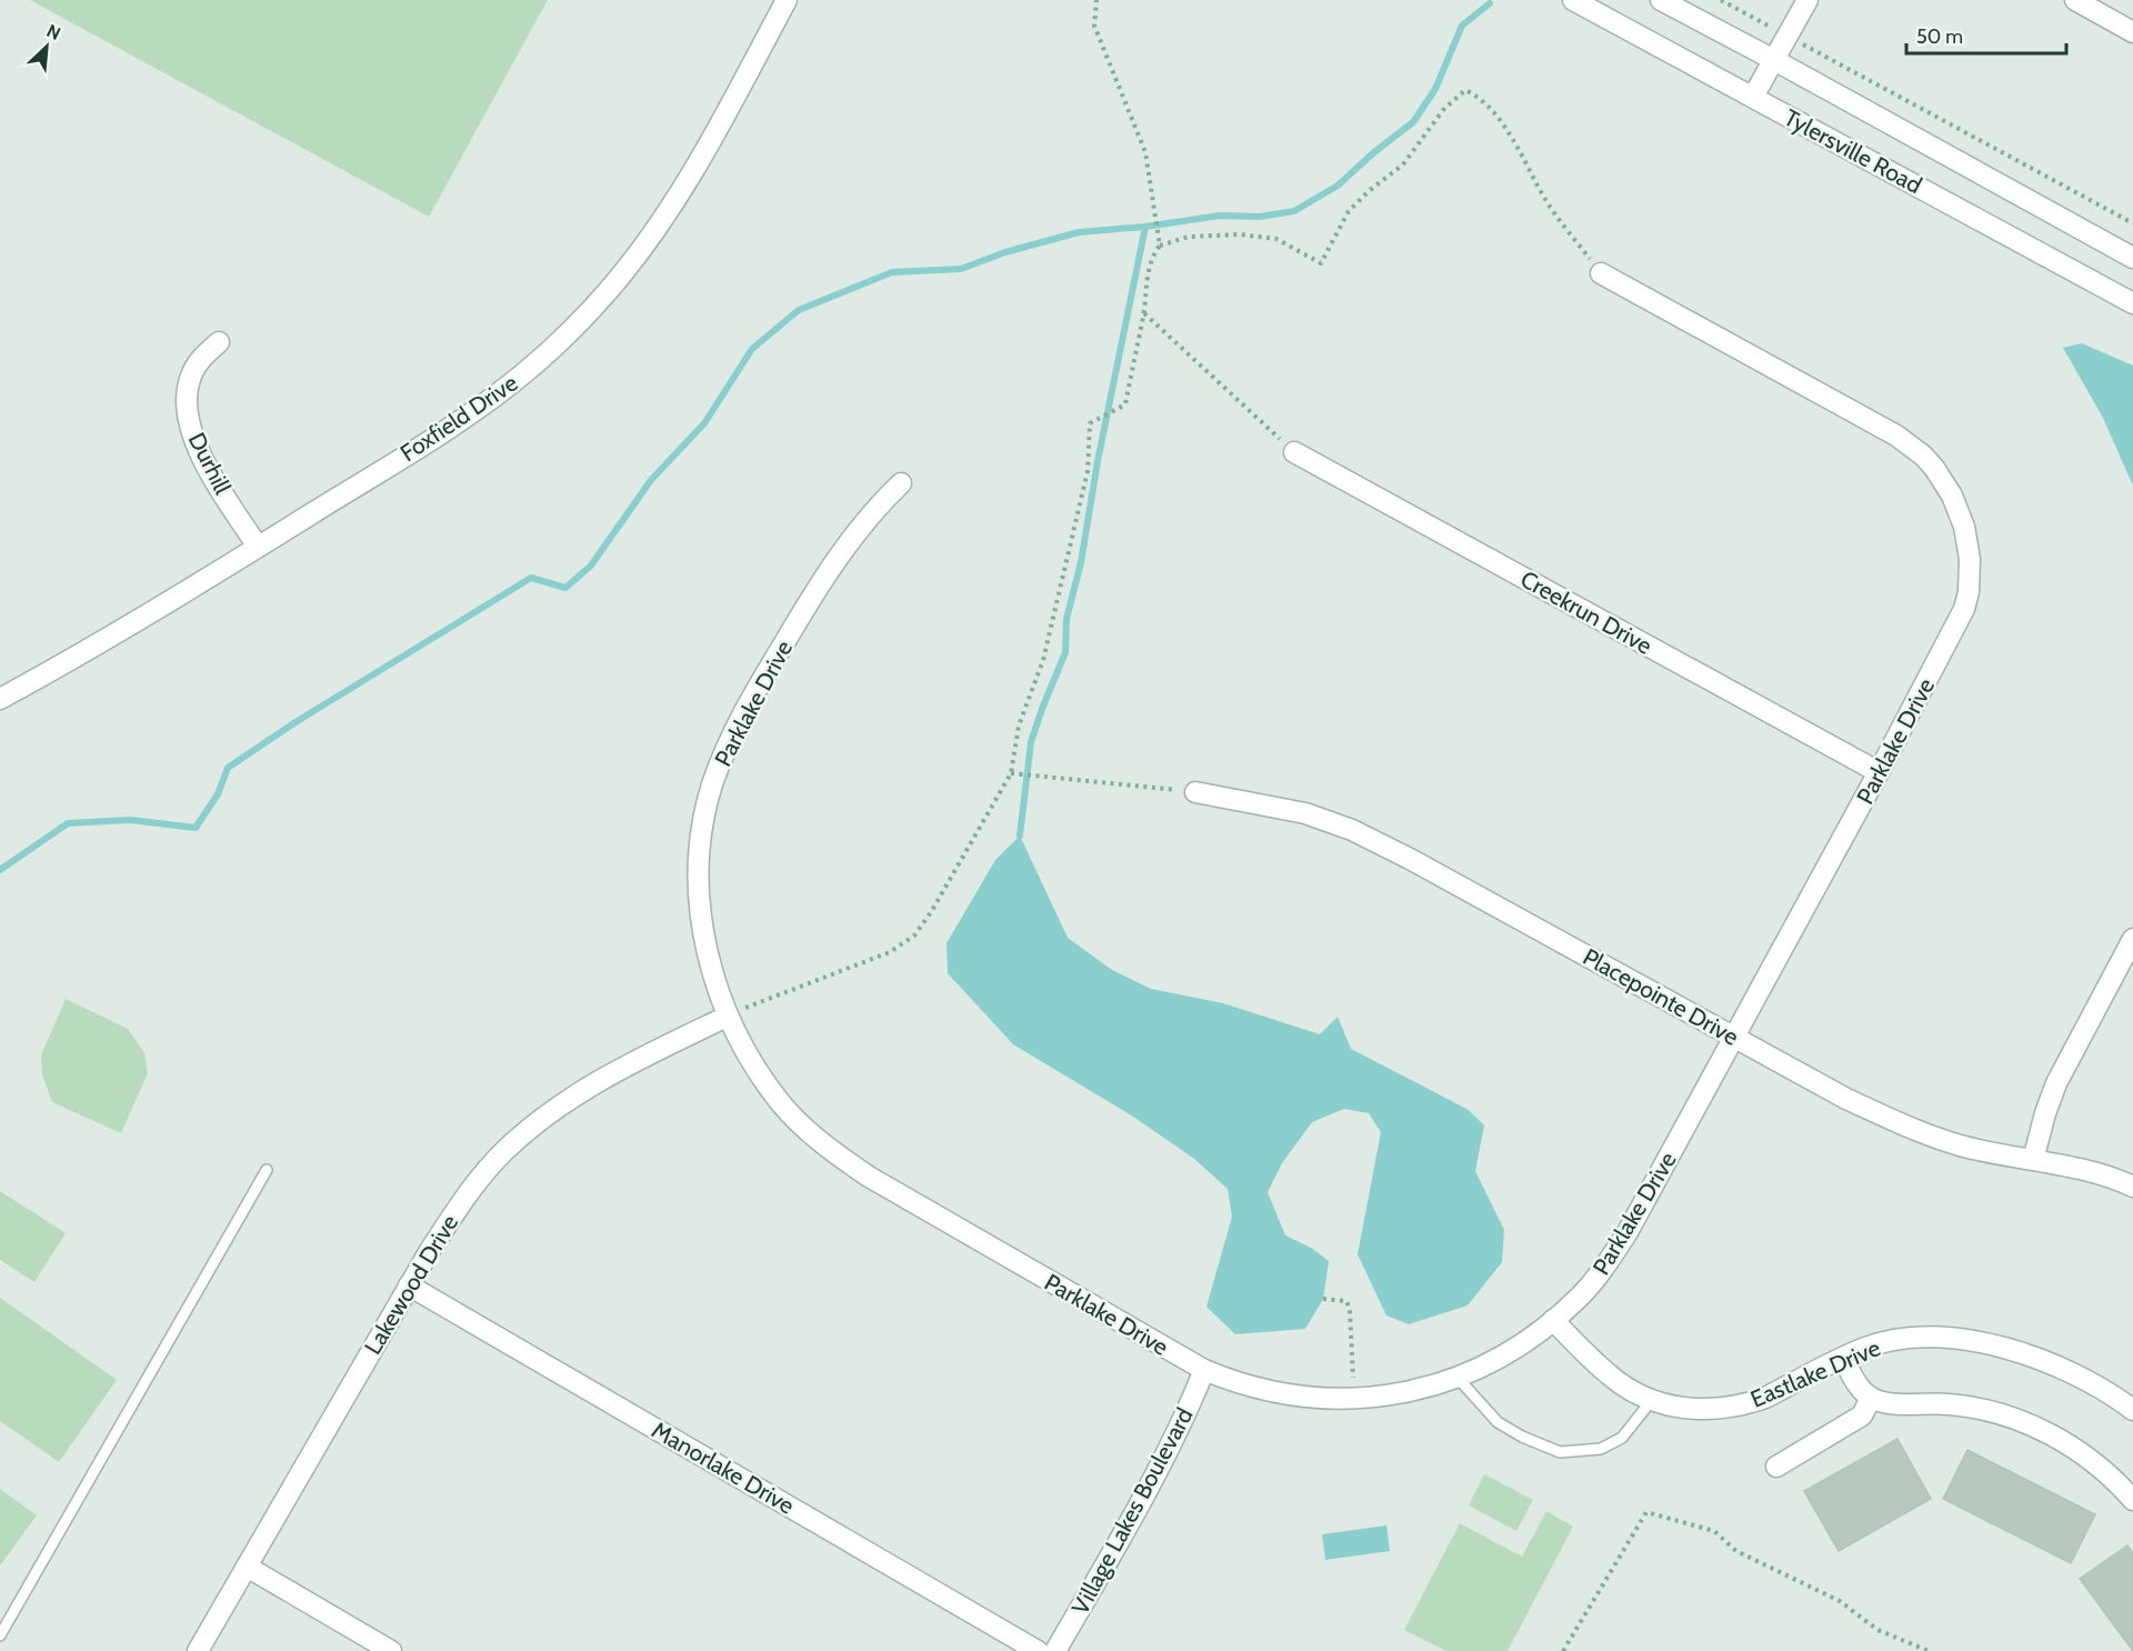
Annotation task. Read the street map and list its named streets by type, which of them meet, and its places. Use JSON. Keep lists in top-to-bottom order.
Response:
{
  "streets": {
    "street": [
      "Tylersville Road",
      "Foxfield Drive",
      "Durhill",
      "Creekrun Drive",
      "Parklake Drive",
      "Placepointe Drive",
      "Lakewood Drive",
      "Eastlake Drive",
      "Manorlake Drive",
      "Village Lakes Boulevard"
    ]
  },
  "crossings": [
    ["Foxfield Drive", "Durhill"],
    ["Creekrun Drive", "Parklake Drive"],
    ["Parklake Drive", "Placepointe Drive"],
    ["Parklake Drive", "Lakewood Drive"],
    ["Parklake Drive", "Eastlake Drive"],
    ["Parklake Drive", "Village Lakes Boulevard"],
    ["Lakewood Drive", "Manorlake Drive"]
  ],
  "scale_bar": "50 m",
  "north": "top right"
}
